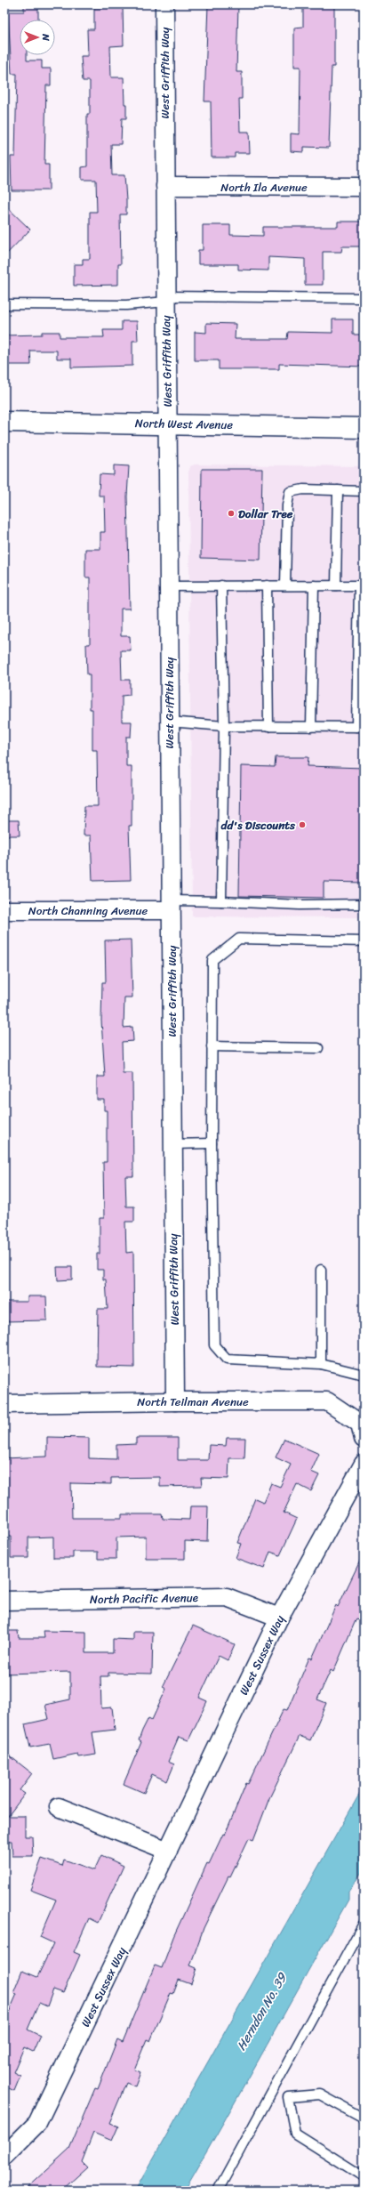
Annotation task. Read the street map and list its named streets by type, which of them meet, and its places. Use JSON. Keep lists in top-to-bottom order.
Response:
{
  "streets": {
    "main road": ["North West Avenue"],
    "street": [
      "West Griffith Way",
      "North Ila Avenue",
      "North Channing Avenue",
      "North Teilman Avenue",
      "North Pacific Avenue",
      "West Sussex Way"
    ]
  },
  "crossings": [
    ["West Griffith Way", "North Ila Avenue"],
    ["West Griffith Way", "North West Avenue"],
    ["West Griffith Way", "North Channing Avenue"],
    ["West Griffith Way", "North Teilman Avenue"],
    ["North Pacific Avenue", "West Sussex Way"]
  ],
  "water": ["Herndon No. 39"],
  "places": ["Dollar Tree", "dd's Discounts"],
  "north": "right"
}
